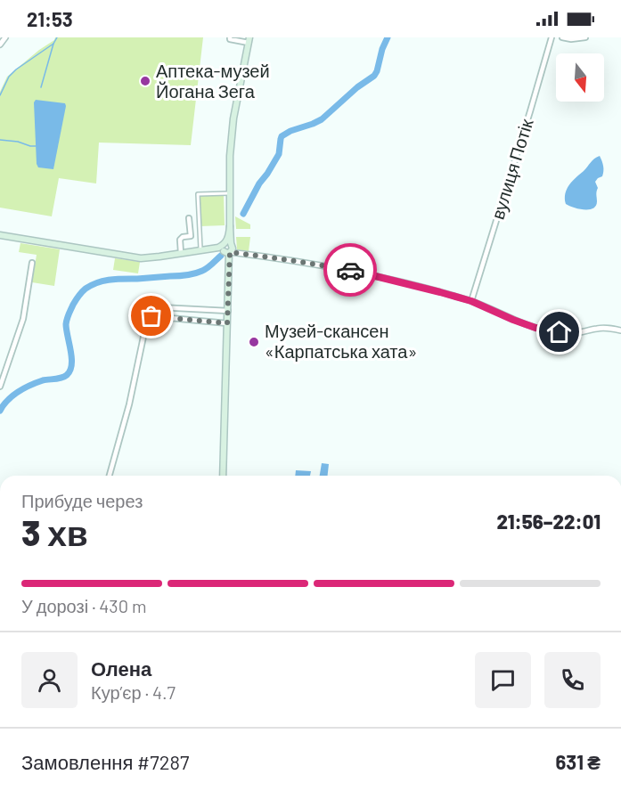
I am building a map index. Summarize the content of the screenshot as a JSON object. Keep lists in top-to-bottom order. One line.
{"streets":{"street":["вулиця Потік"]},"places":["Аптека-музей Йогана Зега","Музей-скансен «Карпатська хата»"],"north":"bottom","page":{"status":"21:53","heading":["3 хв","Прибуде через","21:56–22:01"],"panel":["Олена","Кур’єр · 4.7","Замовлення #7287","631 ₴"],"bar":"У дорозі · 430 m"}}
